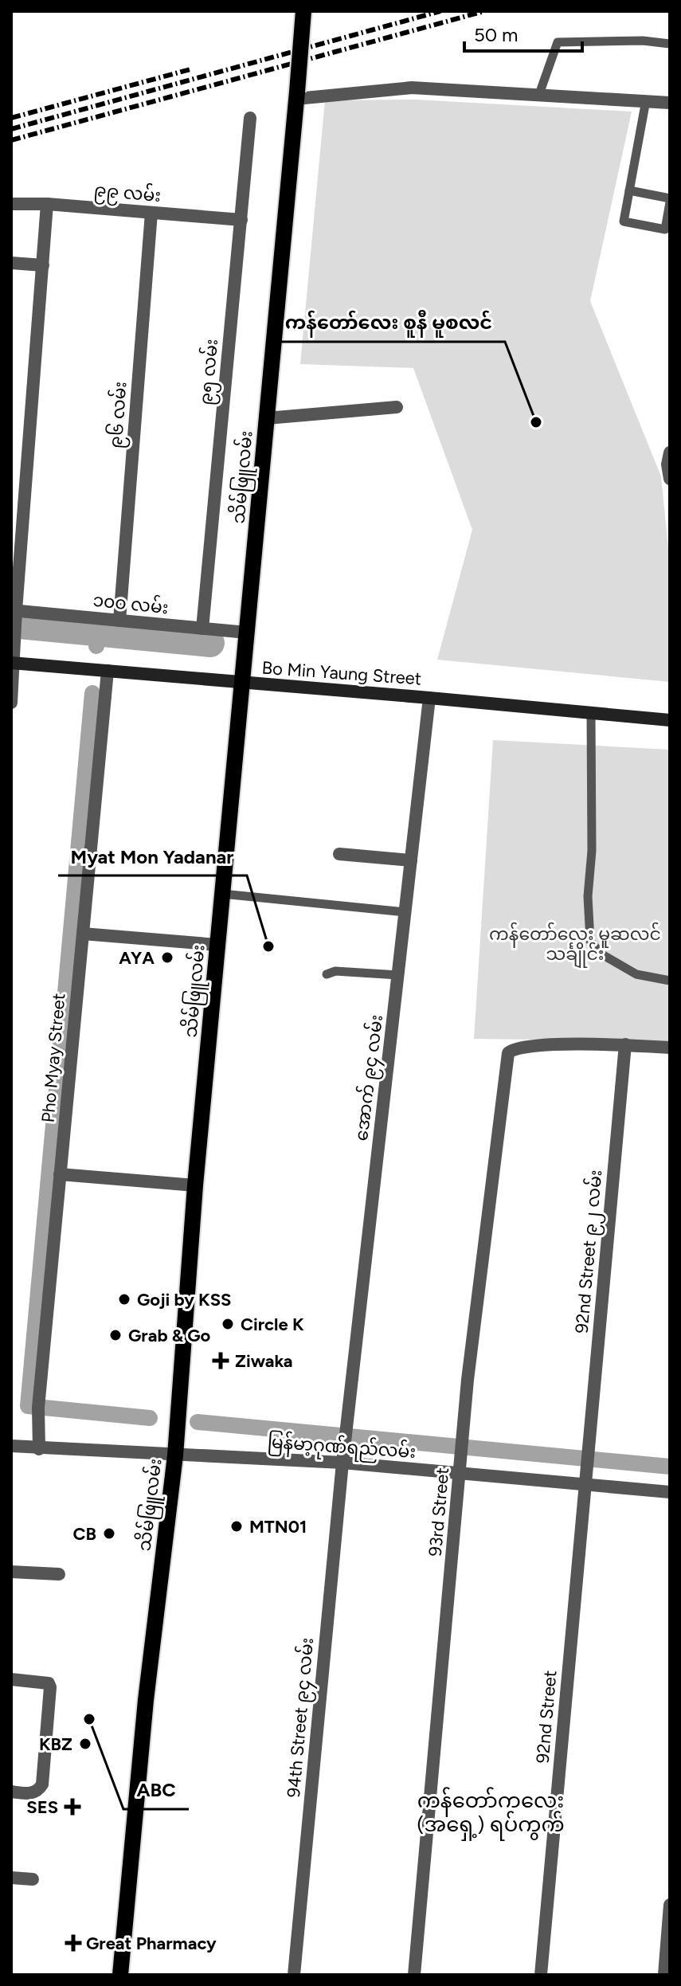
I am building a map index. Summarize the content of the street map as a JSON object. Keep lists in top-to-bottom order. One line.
{"streets":{"main road":["သိမ်ဖြူလမ်း","Bo Min Yaung Street"],"street":["၉၉ လမ်း","၉၅ လမ်း","၉၆ လမ်း","၁၀၀ လမ်း","Pho Myay Street","အောက် ၉၄ လမ်း","92nd Street ၉၂ လမ်း","မြန်မာ့ဂုဏ်ရည်လမ်း","93rd Street","92nd Street","94th Street ၉၄ လမ်း"]},"crossings":[["၉၉ လမ်း","၉၅ လမ်း"],["၉၉ လမ်း","၉၆ လမ်း"],["၉၅ လမ်း","၁၀၀ လမ်း"],["၉၆ လမ်း","၁၀၀ လမ်း"],["သိမ်ဖြူလမ်း","၁၀၀ လမ်း"],["သိမ်ဖြူလမ်း","Bo Min Yaung Street"],["သိမ်ဖြူလမ်း","မြန်မာ့ဂုဏ်ရည်လမ်း"],["Bo Min Yaung Street","Pho Myay Street"],["Bo Min Yaung Street","အောက် ၉၄ လမ်း"],["Pho Myay Street","မြန်မာ့ဂုဏ်ရည်လမ်း"],["အောက် ၉၄ လမ်း","မြန်မာ့ဂုဏ်ရည်လမ်း"],["အောက် ၉၄ လမ်း","94th Street ၉၄ လမ်း"],["92nd Street ၉၂ လမ်း","93rd Street"],["92nd Street ၉၂ လမ်း","92nd Street"],["မြန်မာ့ဂုဏ်ရည်လမ်း","93rd Street"],["မြန်မာ့ဂုဏ်ရည်လမ်း","92nd Street"],["မြန်မာ့ဂုဏ်ရည်လမ်း","94th Street ၉၄ လမ်း"]],"districts":["ကန်တော်ကလေး (အရှေ့) ရပ်ကွက်"],"parks":["ကန်တော်လေး မူဆလင် သင်္ချိုင်း"],"places":{"other":["ကန်တော်လေး စူနီ မူစလင်","Myat Mon Yadanar","AYA","Goji by KSS","Circle K","Grab & Go","MTN01","CB","ABC","KBZ"],"health":["Ziwaka","SES","Great Pharmacy"]},"scale_bar":"50 m"}
